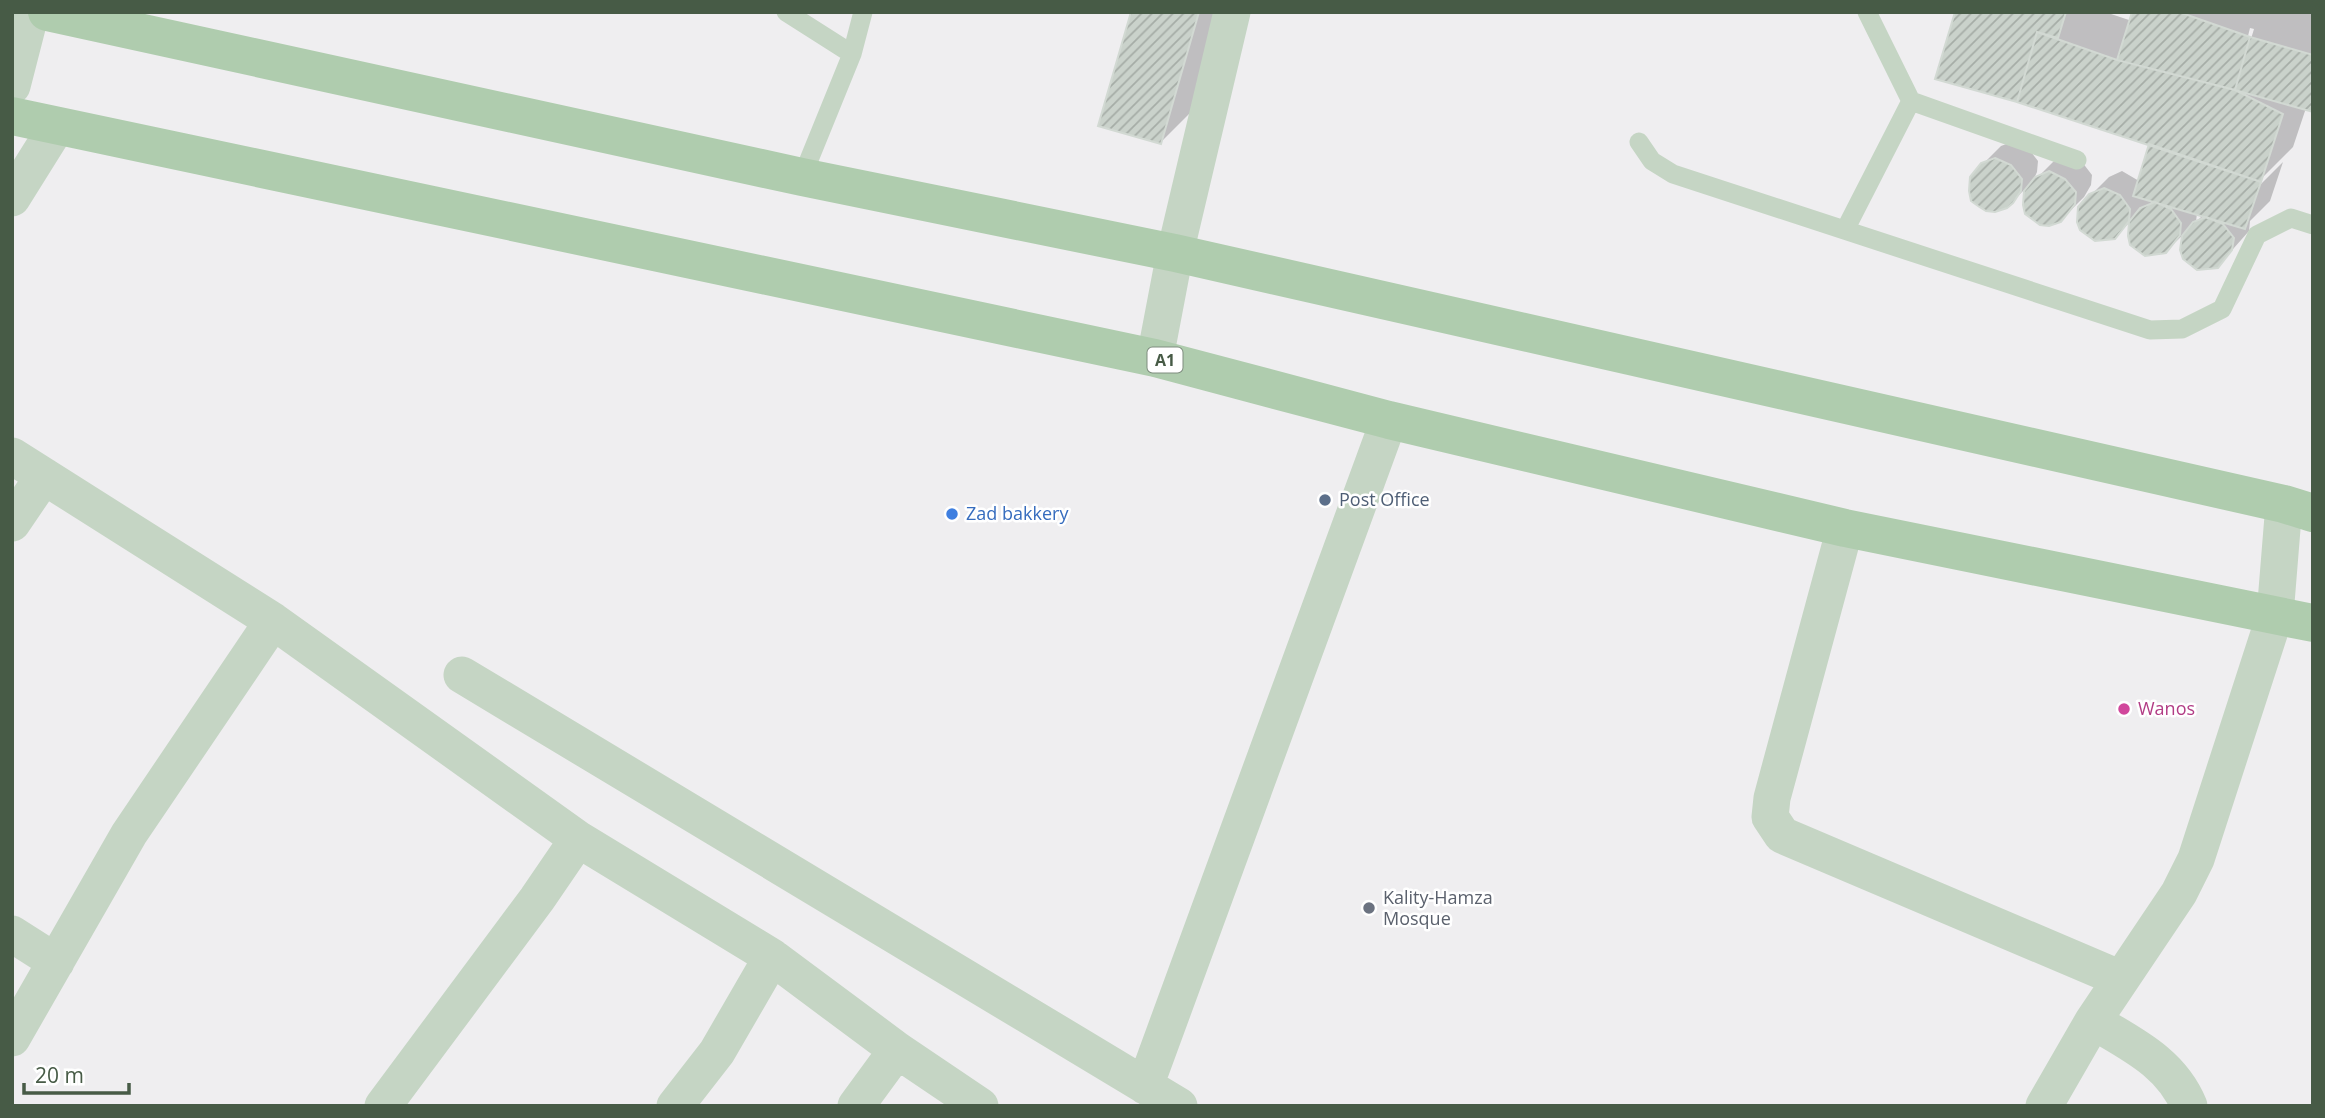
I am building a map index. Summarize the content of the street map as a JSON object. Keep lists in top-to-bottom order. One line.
{"streets":{"main road":["A1"]},"places":["Post Office","Zad bakkery","Wanos","Kality-Hamza Mosque"],"scale_bar":"20 m"}
